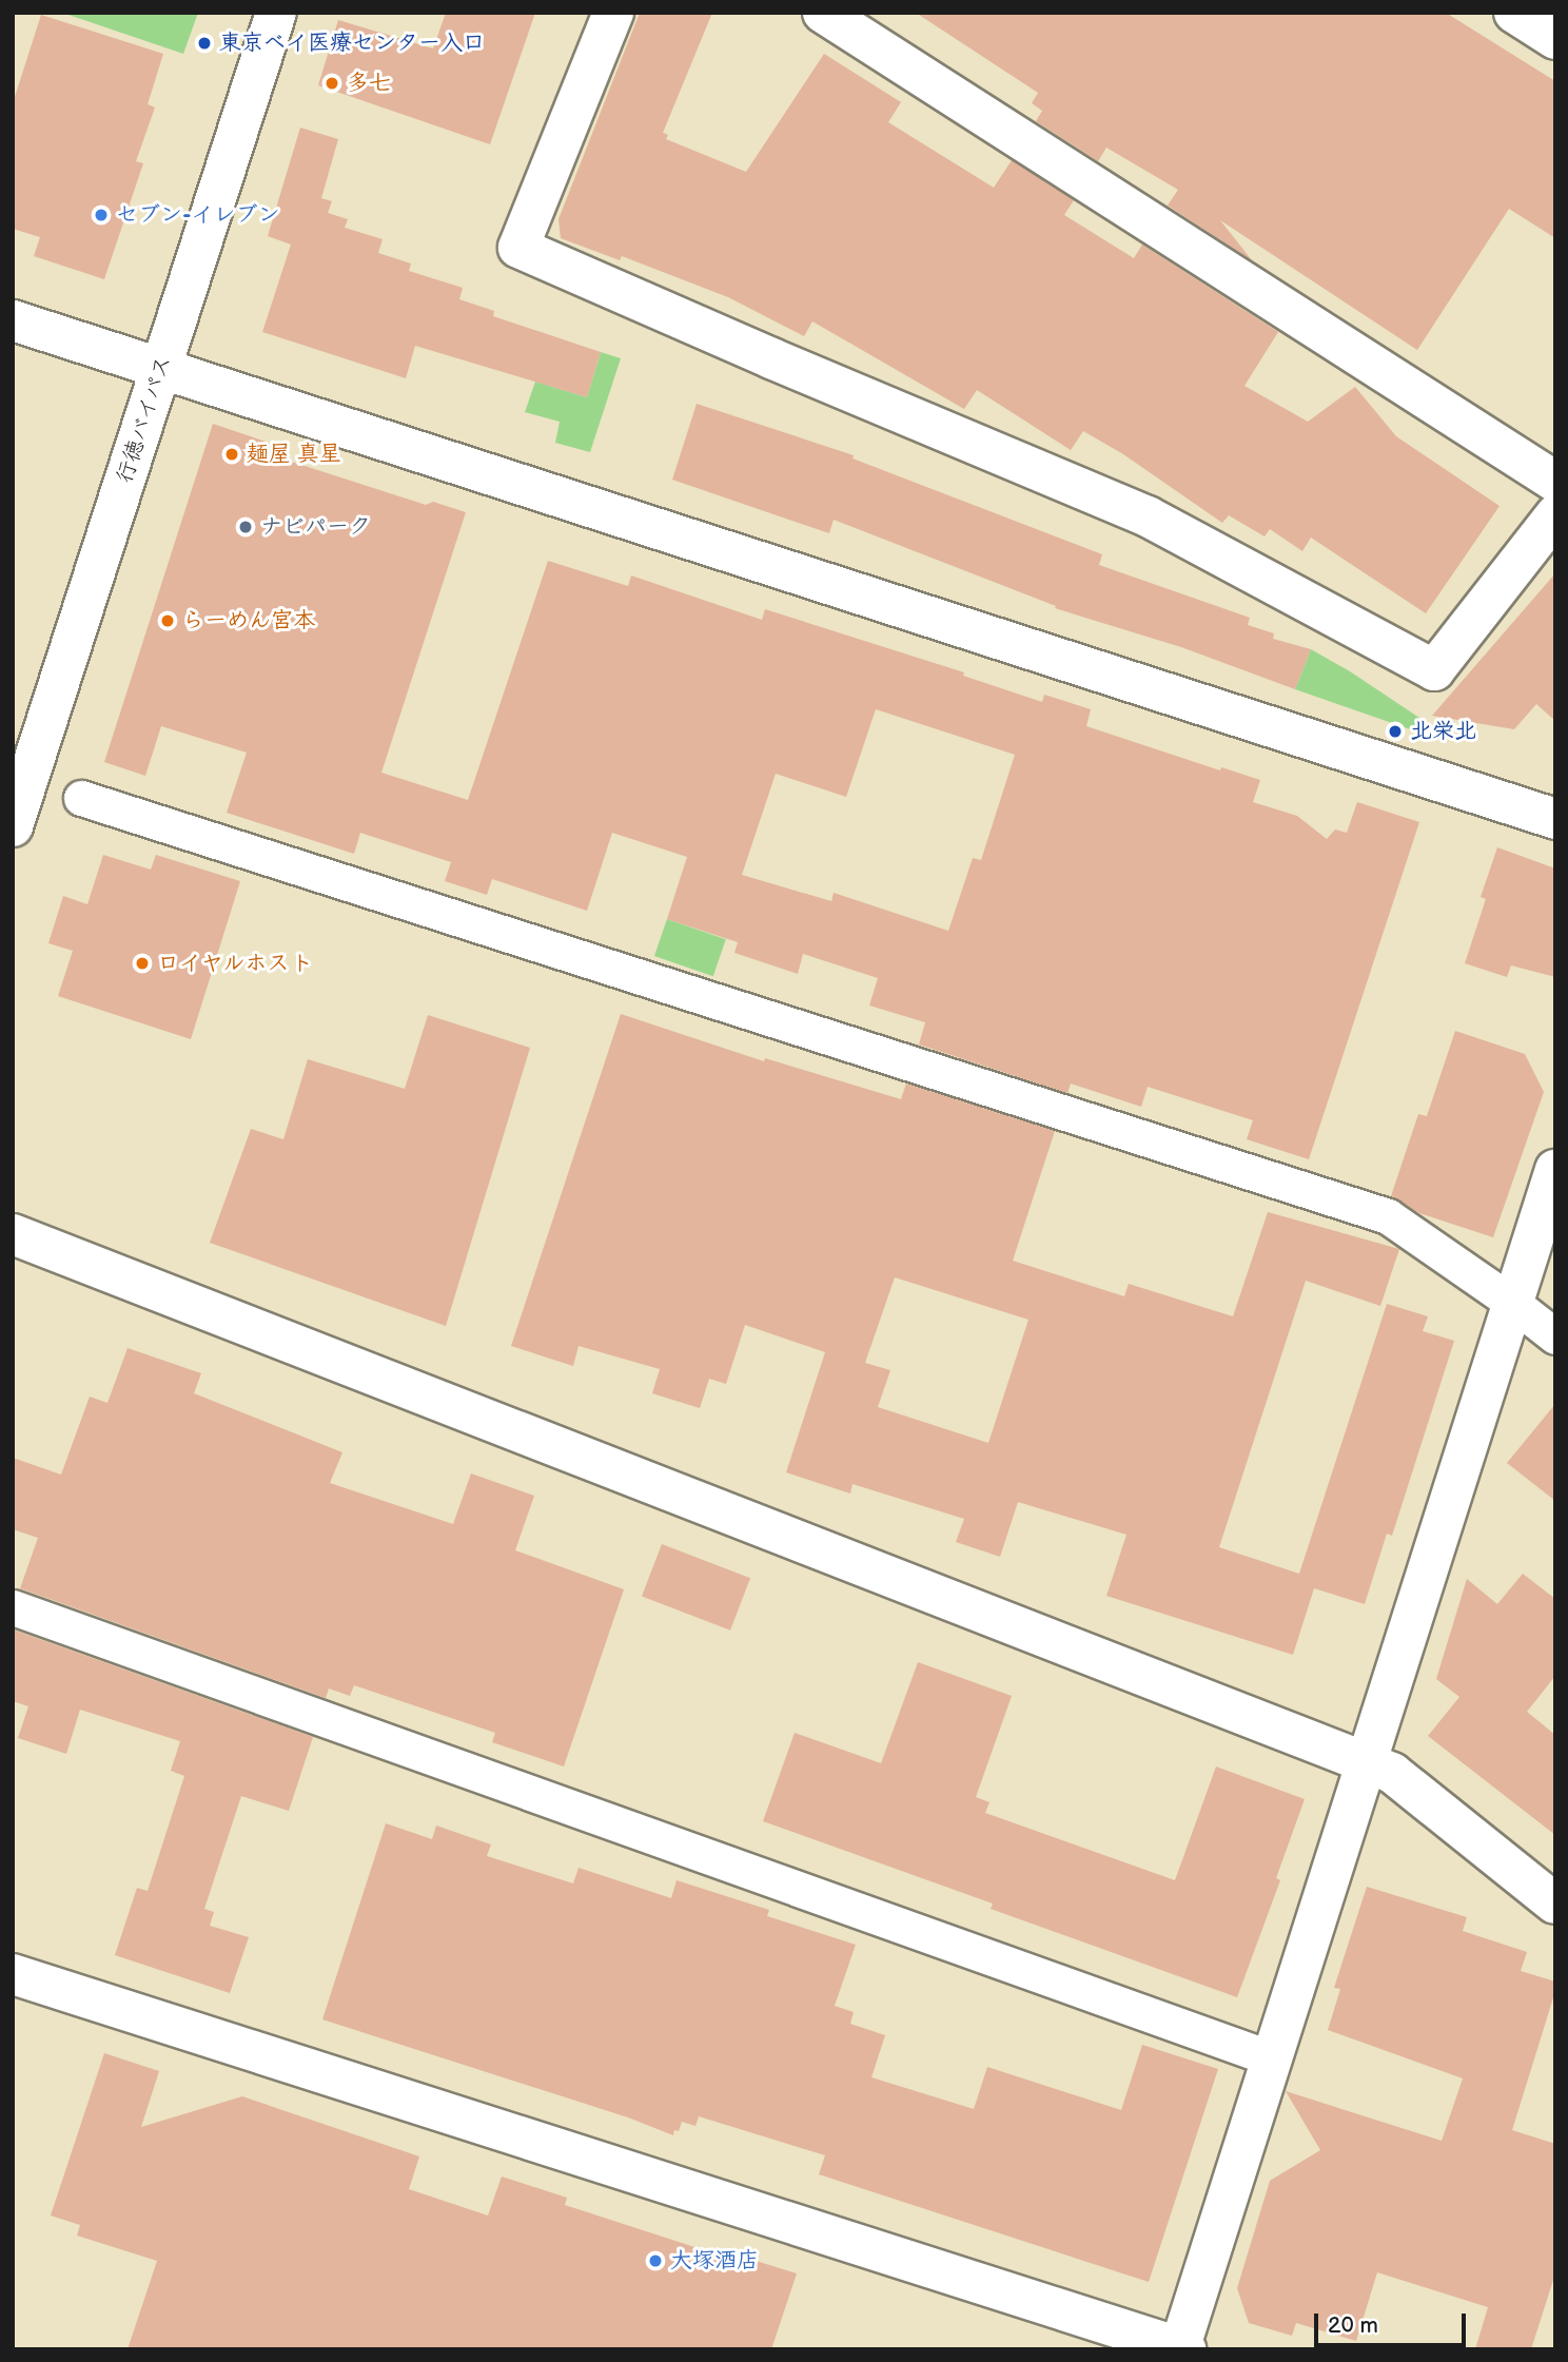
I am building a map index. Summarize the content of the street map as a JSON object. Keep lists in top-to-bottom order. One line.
{"streets":{"street":["行徳バイパス"]},"places":["東京ベイ医療センター入口","多七","セブン-イレブン","麺屋 真星","ナビパーク","らーめん宮本","北栄北","ロイヤルホスト","大塚酒店"],"scale_bar":"20 m"}
